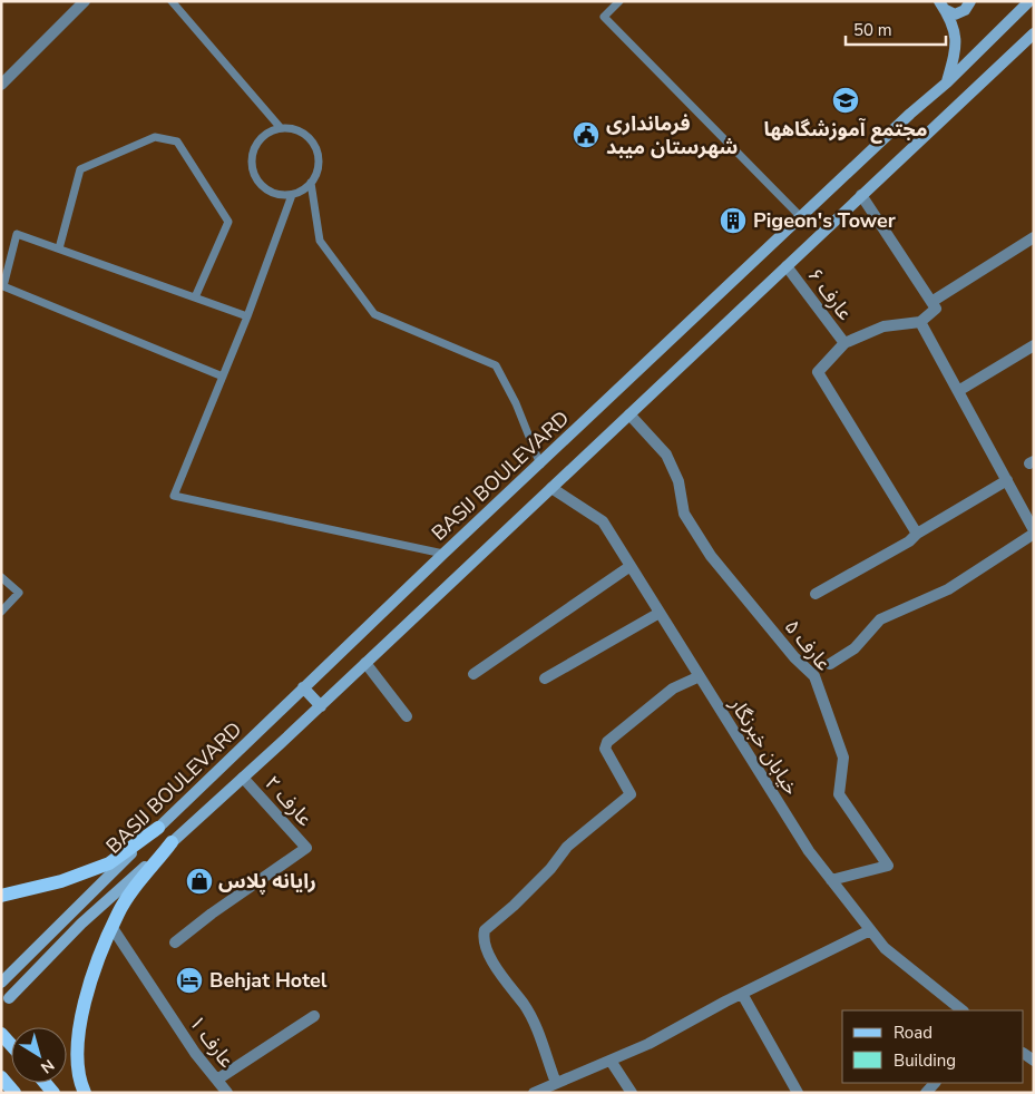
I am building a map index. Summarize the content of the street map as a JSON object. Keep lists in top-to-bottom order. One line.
{"streets":{"main road":["BASIJ BOULEVARD"],"street":["عارف ۶","عارف ۵","خیابان خبرنگار","عارف ۲","عارف ۱"]},"crossings":[["عارف ۶","BASIJ BOULEVARD"],["BASIJ BOULEVARD","عارف ۵"],["BASIJ BOULEVARD","خیابان خبرنگار"],["BASIJ BOULEVARD","عارف ۲"],["عارف ۵","خیابان خبرنگار"]],"places":{"school or university":["مجتمع آموزشگاهها"],"public building":["فرمانداری شهرستان میبد"],"building":["Pigeon's Tower"],"shop":["رایانه پلاس"],"hotel":["Behjat Hotel"]},"legend":["Road","Building"],"scale_bar":"50 m","north":"bottom right"}
